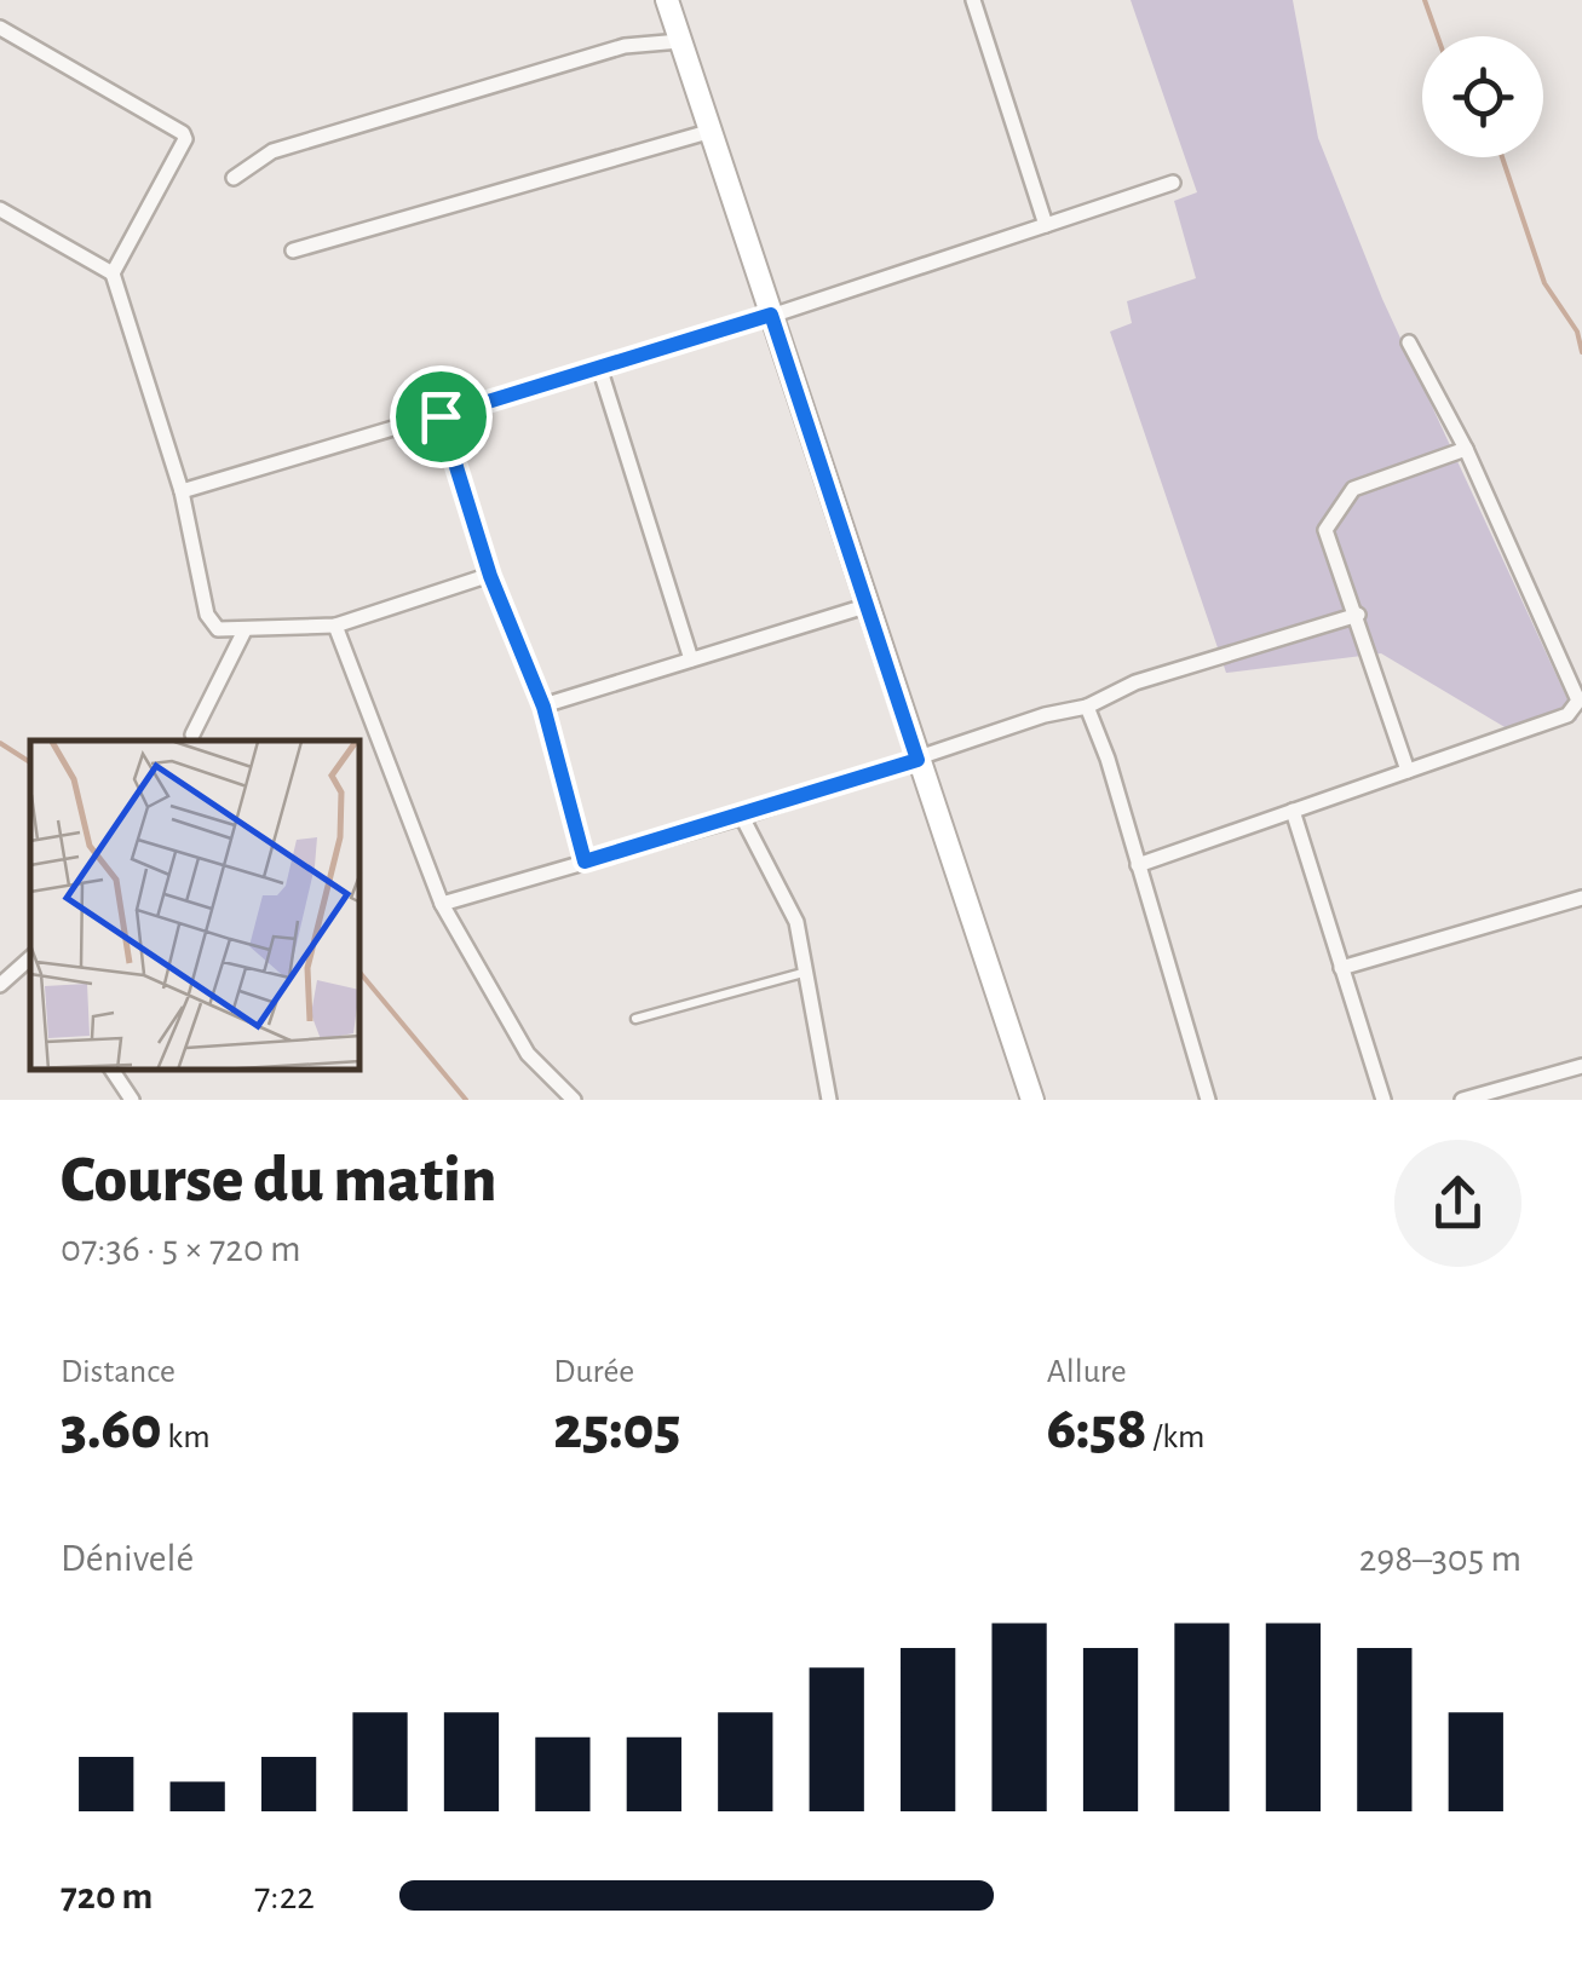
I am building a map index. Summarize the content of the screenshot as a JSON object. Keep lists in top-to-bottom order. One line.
{"page":{"heading":["Course du matin","07:36 · 5 × 720 m"],"stats":[["Distance","3.60 km"],["Durée","25:05"],["Allure","6:58 /km"]],"chart":["Dénivelé","298–305 m"],"list":[{"name":"720 m","note":"7:22"}]}}
